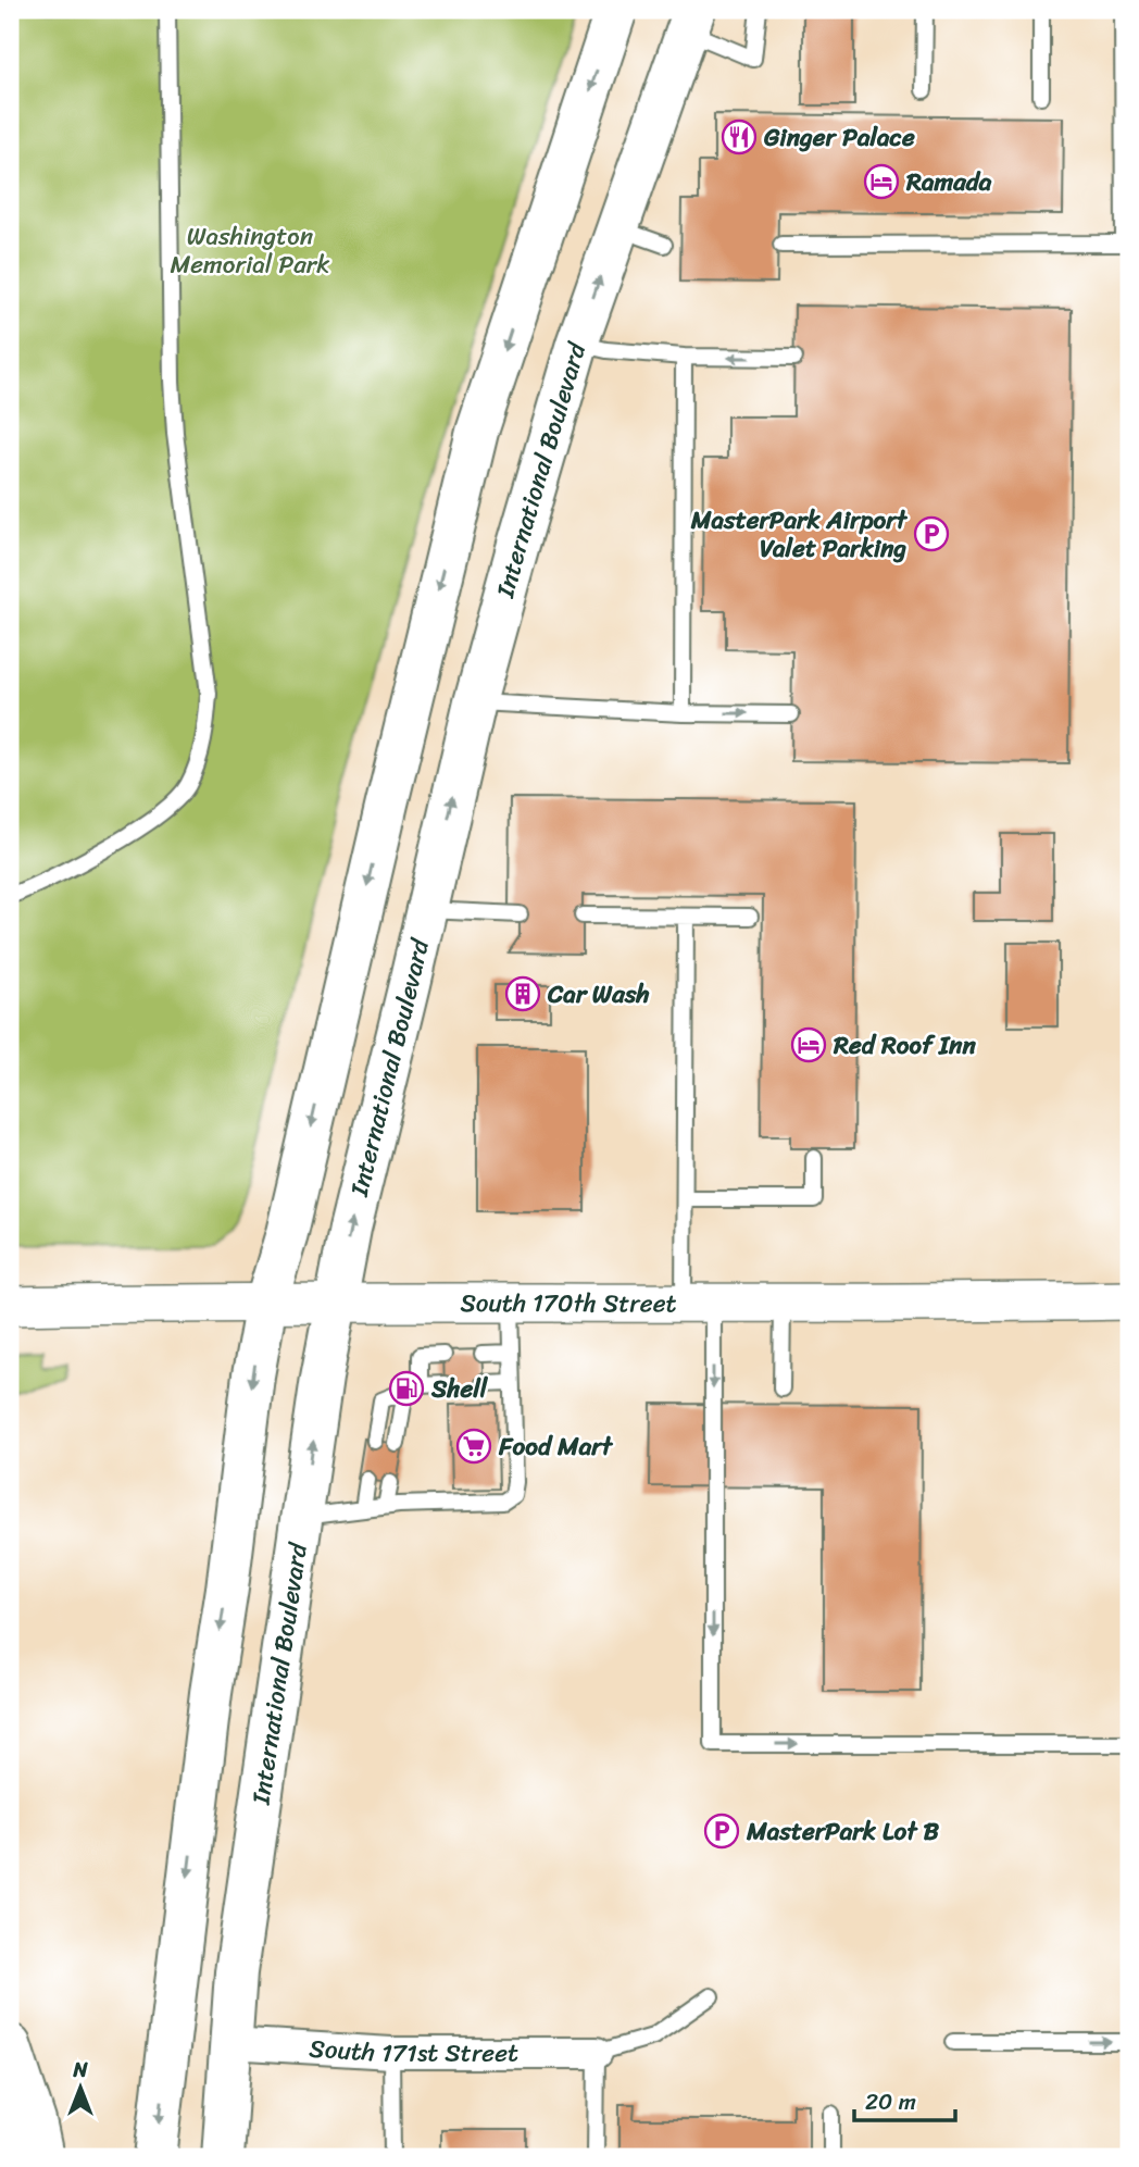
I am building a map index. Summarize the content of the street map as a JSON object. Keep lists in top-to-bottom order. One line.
{"streets":{"main road":["International Boulevard"],"street":["South 170th Street","South 171st Street"]},"crossings":[["International Boulevard","South 170th Street"],["International Boulevard","South 171st Street"]],"parks":["Washington Memorial Park"],"places":{"restaurant":["Ginger Palace"],"hotel":["Ramada","Red Roof Inn"],"parking":["MasterPark Airport Valet Parking","MasterPark Lot B"],"building":["Car Wash"],"fuel station":["Shell"],"supermarket":["Food Mart"]},"scale_bar":"20 m","north":"top"}
